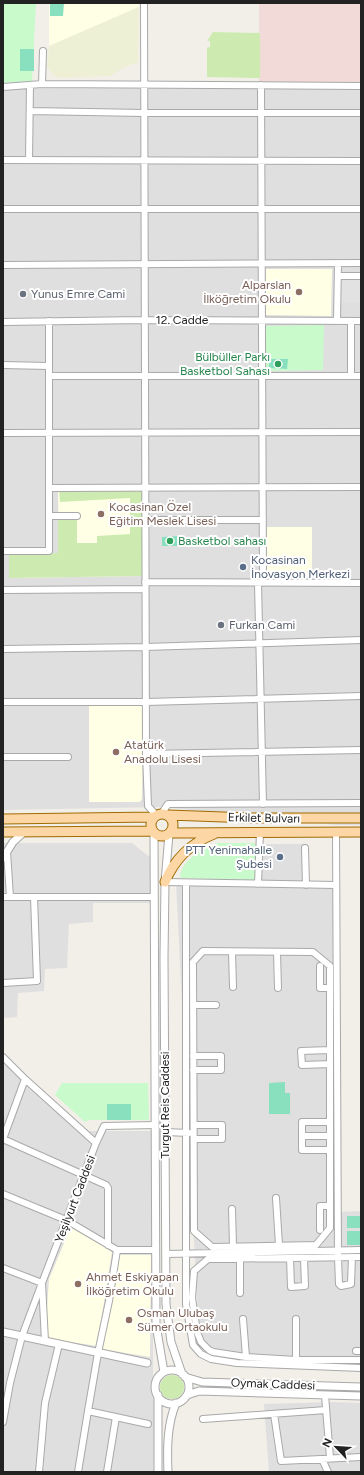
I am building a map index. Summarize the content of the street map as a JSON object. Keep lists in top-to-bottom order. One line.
{"streets":{"main road":["Erkilet Bulvarı"],"street":["12. Cadde","Turgut Reis Caddesi","Yeşilyurt Caddesi","Oymak Caddesi"]},"crossings":[["Erkilet Bulvarı","Turgut Reis Caddesi"],["Turgut Reis Caddesi","Oymak Caddesi"]],"places":["Alparslan İlköğretim Okulu","Yunus Emre Cami","Bülbüller Parkı Basketbol Sahası","Kocasinan Özel Eğitim Meslek Lisesi","Basketbol sahası","Kocasinan İnovasyon Merkezi","Furkan Cami","Atatürk Anadolu Lisesi","PTT Yenimahalle Şubesi","Ahmet Eskiyapan İlköğretim Okulu","Osman Ulubaş Sümer Ortaokulu"],"north":"top left"}
